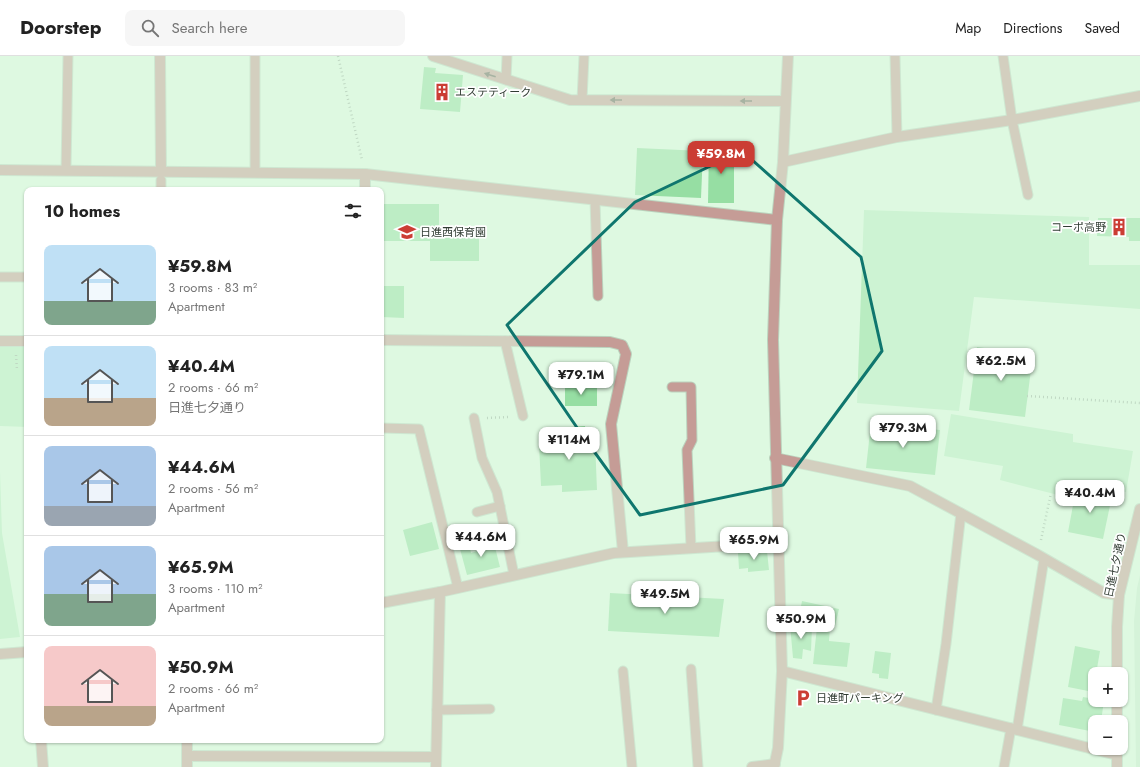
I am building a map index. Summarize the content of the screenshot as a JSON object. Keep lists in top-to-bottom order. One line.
{"streets":{"street":["日進七夕通り"]},"places":{"building":["エステティーク","コーポ高野"],"school or university":["日進西保育園"],"parking":["日進町パーキング"]},"page":{"header":"Doorstep","search":"Search here","nav":["Map","Directions","Saved"],"price":["¥59.8M","¥62.5M","¥79.1M","¥79.3M","¥114M","¥40.4M","¥44.6M","¥65.9M","¥49.5M","¥50.9M"],"heading":"10 homes","list":[{"name":"¥59.8M","note":"3 rooms · 83 m² · Apartment"},{"name":"¥40.4M","note":"2 rooms · 66 m² · 日進七夕通り"},{"name":"¥44.6M","note":"2 rooms · 56 m² · Apartment"},{"name":"¥65.9M","note":"3 rooms · 110 m² · Apartment"},{"name":"¥50.9M","note":"2 rooms · 66 m² · Apartment"}],"map_buttons":["+","−"]}}
